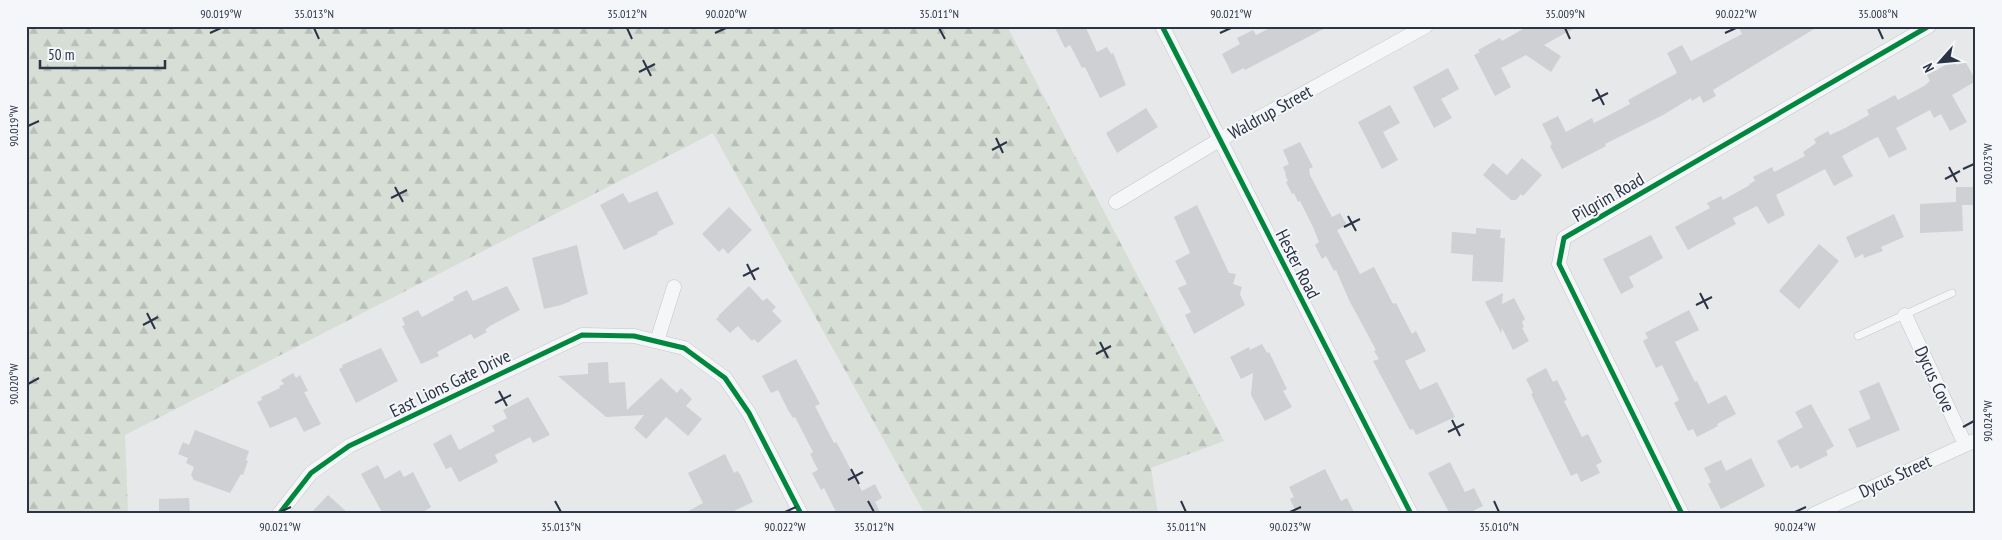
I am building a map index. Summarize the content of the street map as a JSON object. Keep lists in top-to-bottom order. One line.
{"streets":{"street":["Waldrup Street","Pilgrim Road","Hester Road","Dycus Cove","East Lions Gate Drive","Dycus Street"]},"crossings":[["Waldrup Street","Hester Road"],["Dycus Cove","Dycus Street"]],"scale_bar":"50 m","north":"bottom left","coordinates":["90.019°W","35.013°N","35.012°N","90.020°W","35.011°N","90.021°W","35.009°N","90.022°W","35.008°N","90.023°W","90.024°W","35.010°N"]}
